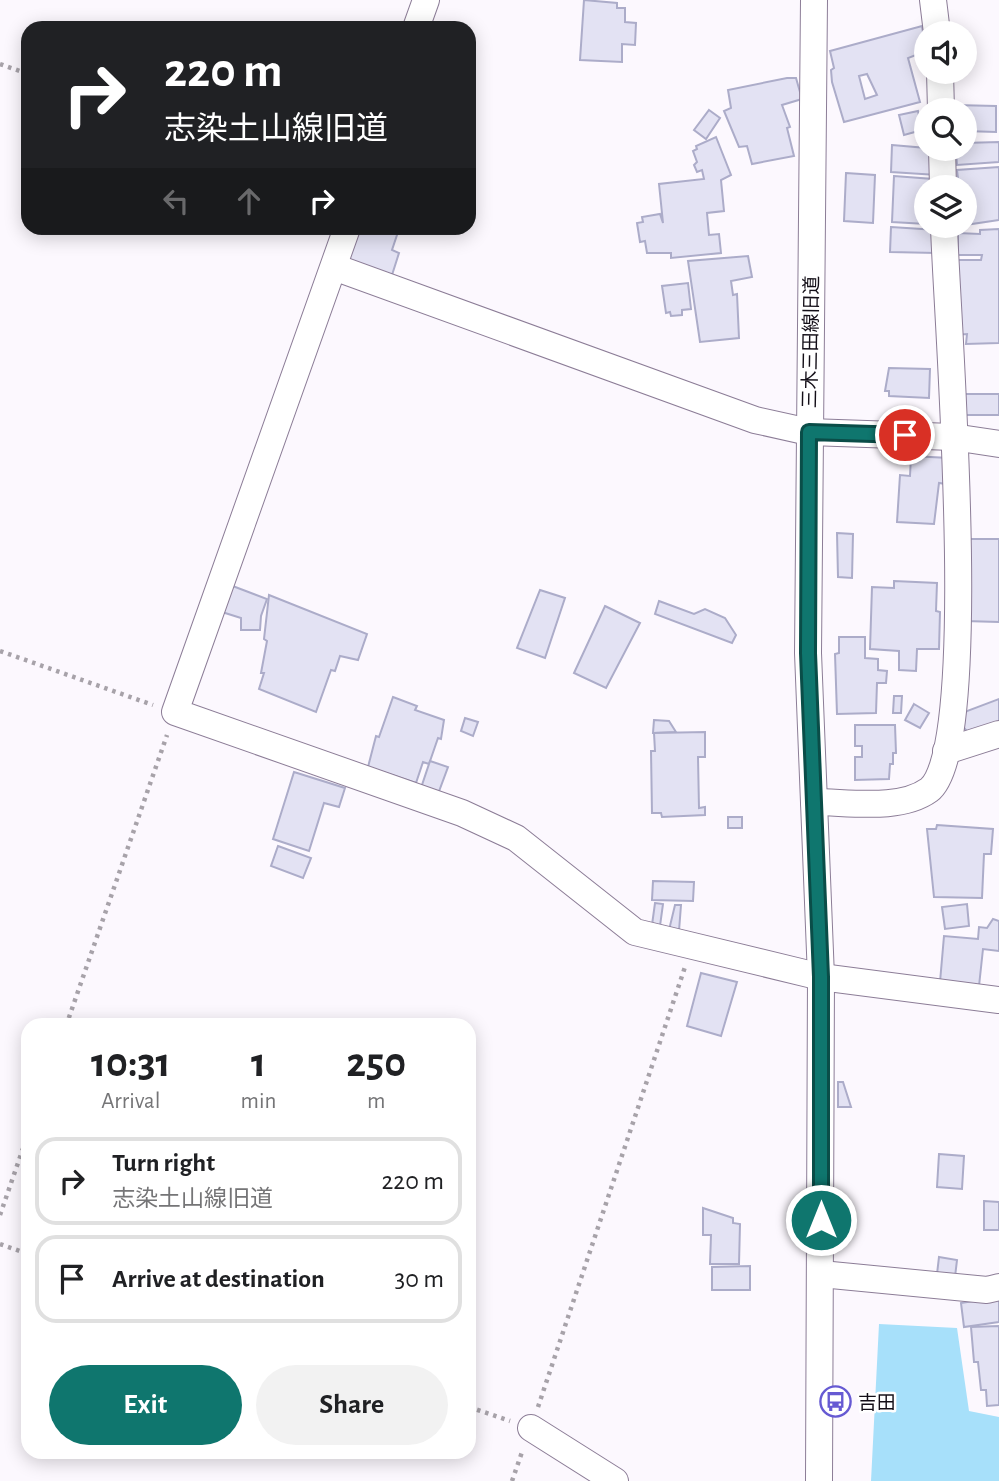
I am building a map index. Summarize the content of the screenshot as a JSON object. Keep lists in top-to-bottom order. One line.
{"streets":{"street":["三木三田線旧道"]},"places":{"bus stop":["吉田"]},"page":{"turn":["220 m","志染土山線旧道"],"eta":["10:31","Arrival","1","min","250","m"],"list":[{"name":"Turn right","note":"志染土山線旧道","value":"220 m"},{"name":"Arrive at destination","value":"30 m"}],"buttons":["Exit","Share"]}}
